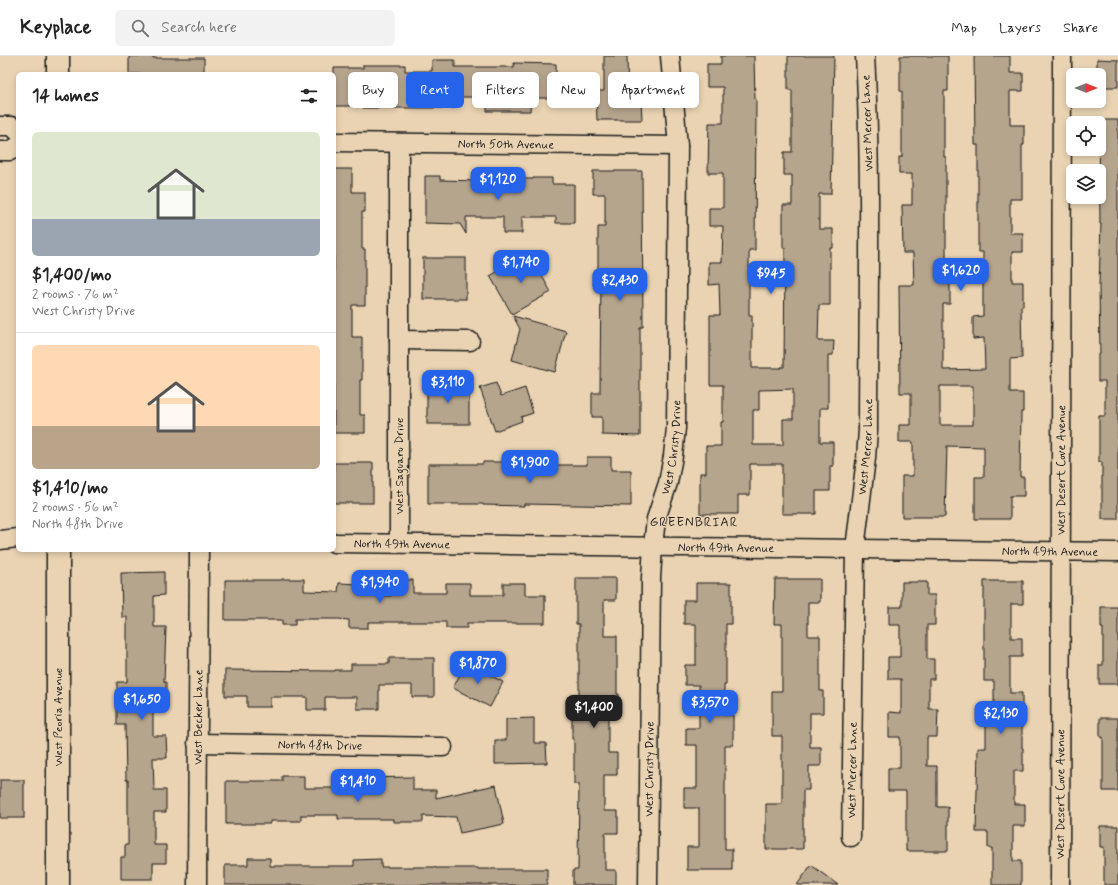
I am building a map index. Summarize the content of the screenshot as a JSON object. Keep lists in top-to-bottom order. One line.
{"streets":{"main road":["West Peoria Avenue"],"street":["West Mercer Lane","North 50th Avenue","West Christy Drive","West Saguaro Drive","West Desert Cove Avenue","North 49th Avenue","West Becker Lane","North 48th Drive"]},"crossings":[["West Mercer Lane","North 49th Avenue"],["North 50th Avenue","West Christy Drive"],["North 50th Avenue","West Saguaro Drive"],["West Christy Drive","North 49th Avenue"],["West Saguaro Drive","North 49th Avenue"],["West Desert Cove Avenue","North 49th Avenue"],["West Becker Lane","North 48th Drive"]],"districts":["GREENBRIAR"],"north":"right","page":{"header":"Keyplace","search":"Search here","nav":["Map","Layers","Share"],"chip":["Buy","Rent","Filters","New","Apartment"],"heading":"14 homes","list":[{"name":"$1,400/mo","note":"2 rooms · 76 m² · West Christy Drive"},{"name":"$1,410/mo","note":"2 rooms · 56 m² · North 48th Drive"}],"price":["$1,120","$1,740","$1,620","$945","$2,430","$3,110","$1,900","$1,940","$1,870","$1,650","$3,570","$1,400","$2,130","$1,410"]}}
